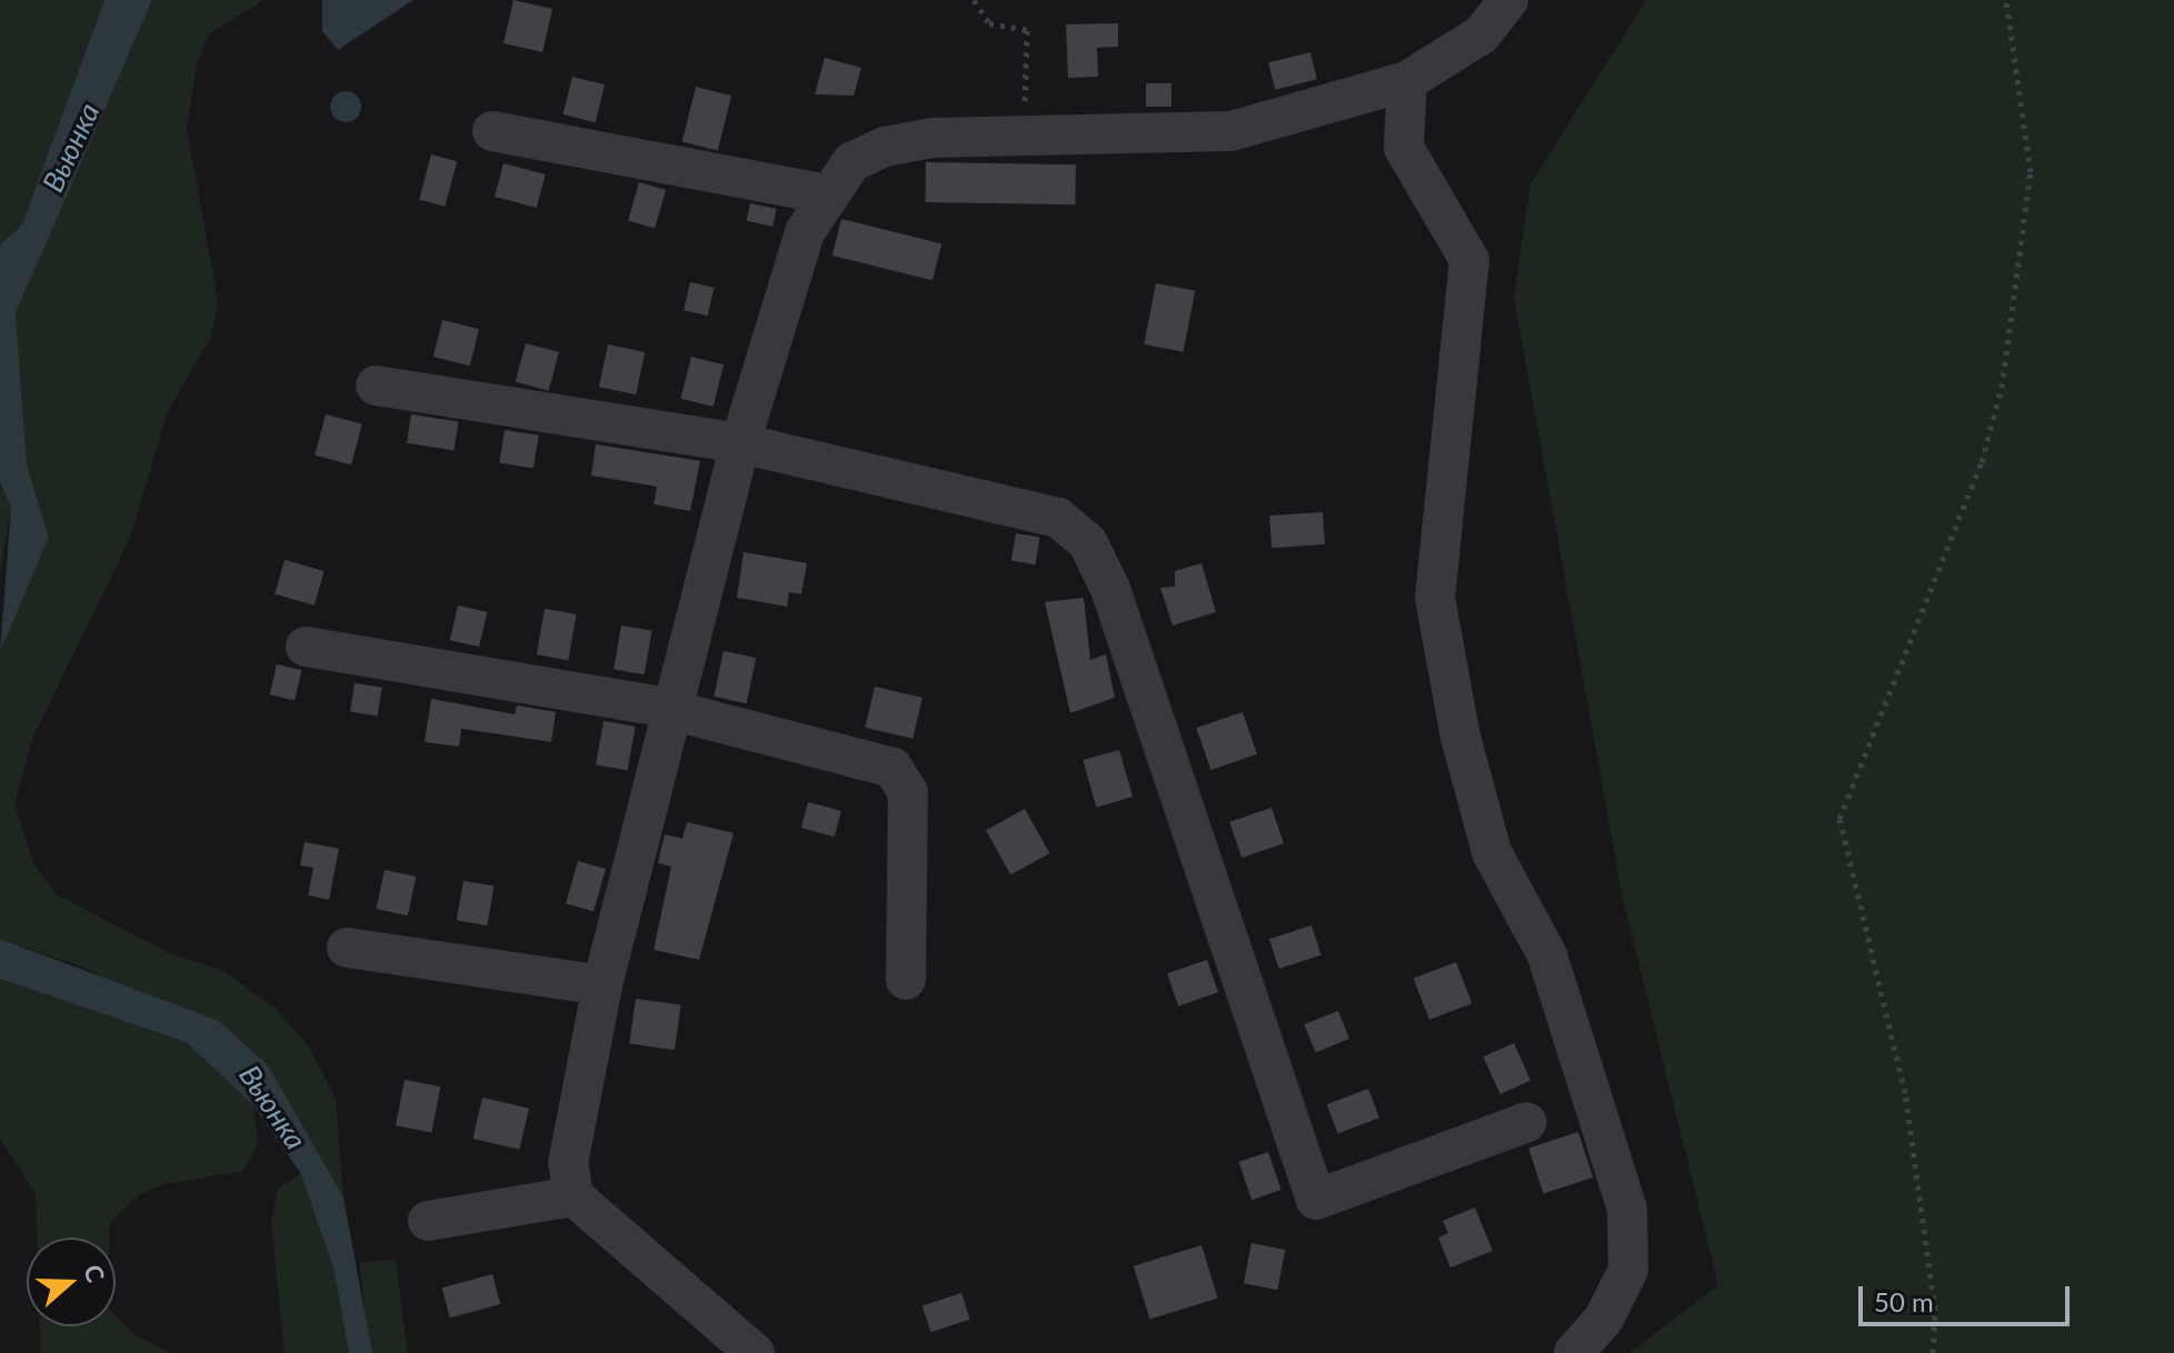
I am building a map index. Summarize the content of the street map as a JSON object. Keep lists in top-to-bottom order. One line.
{"water":["Вьюнка"],"scale_bar":"50 m","north":"right"}
